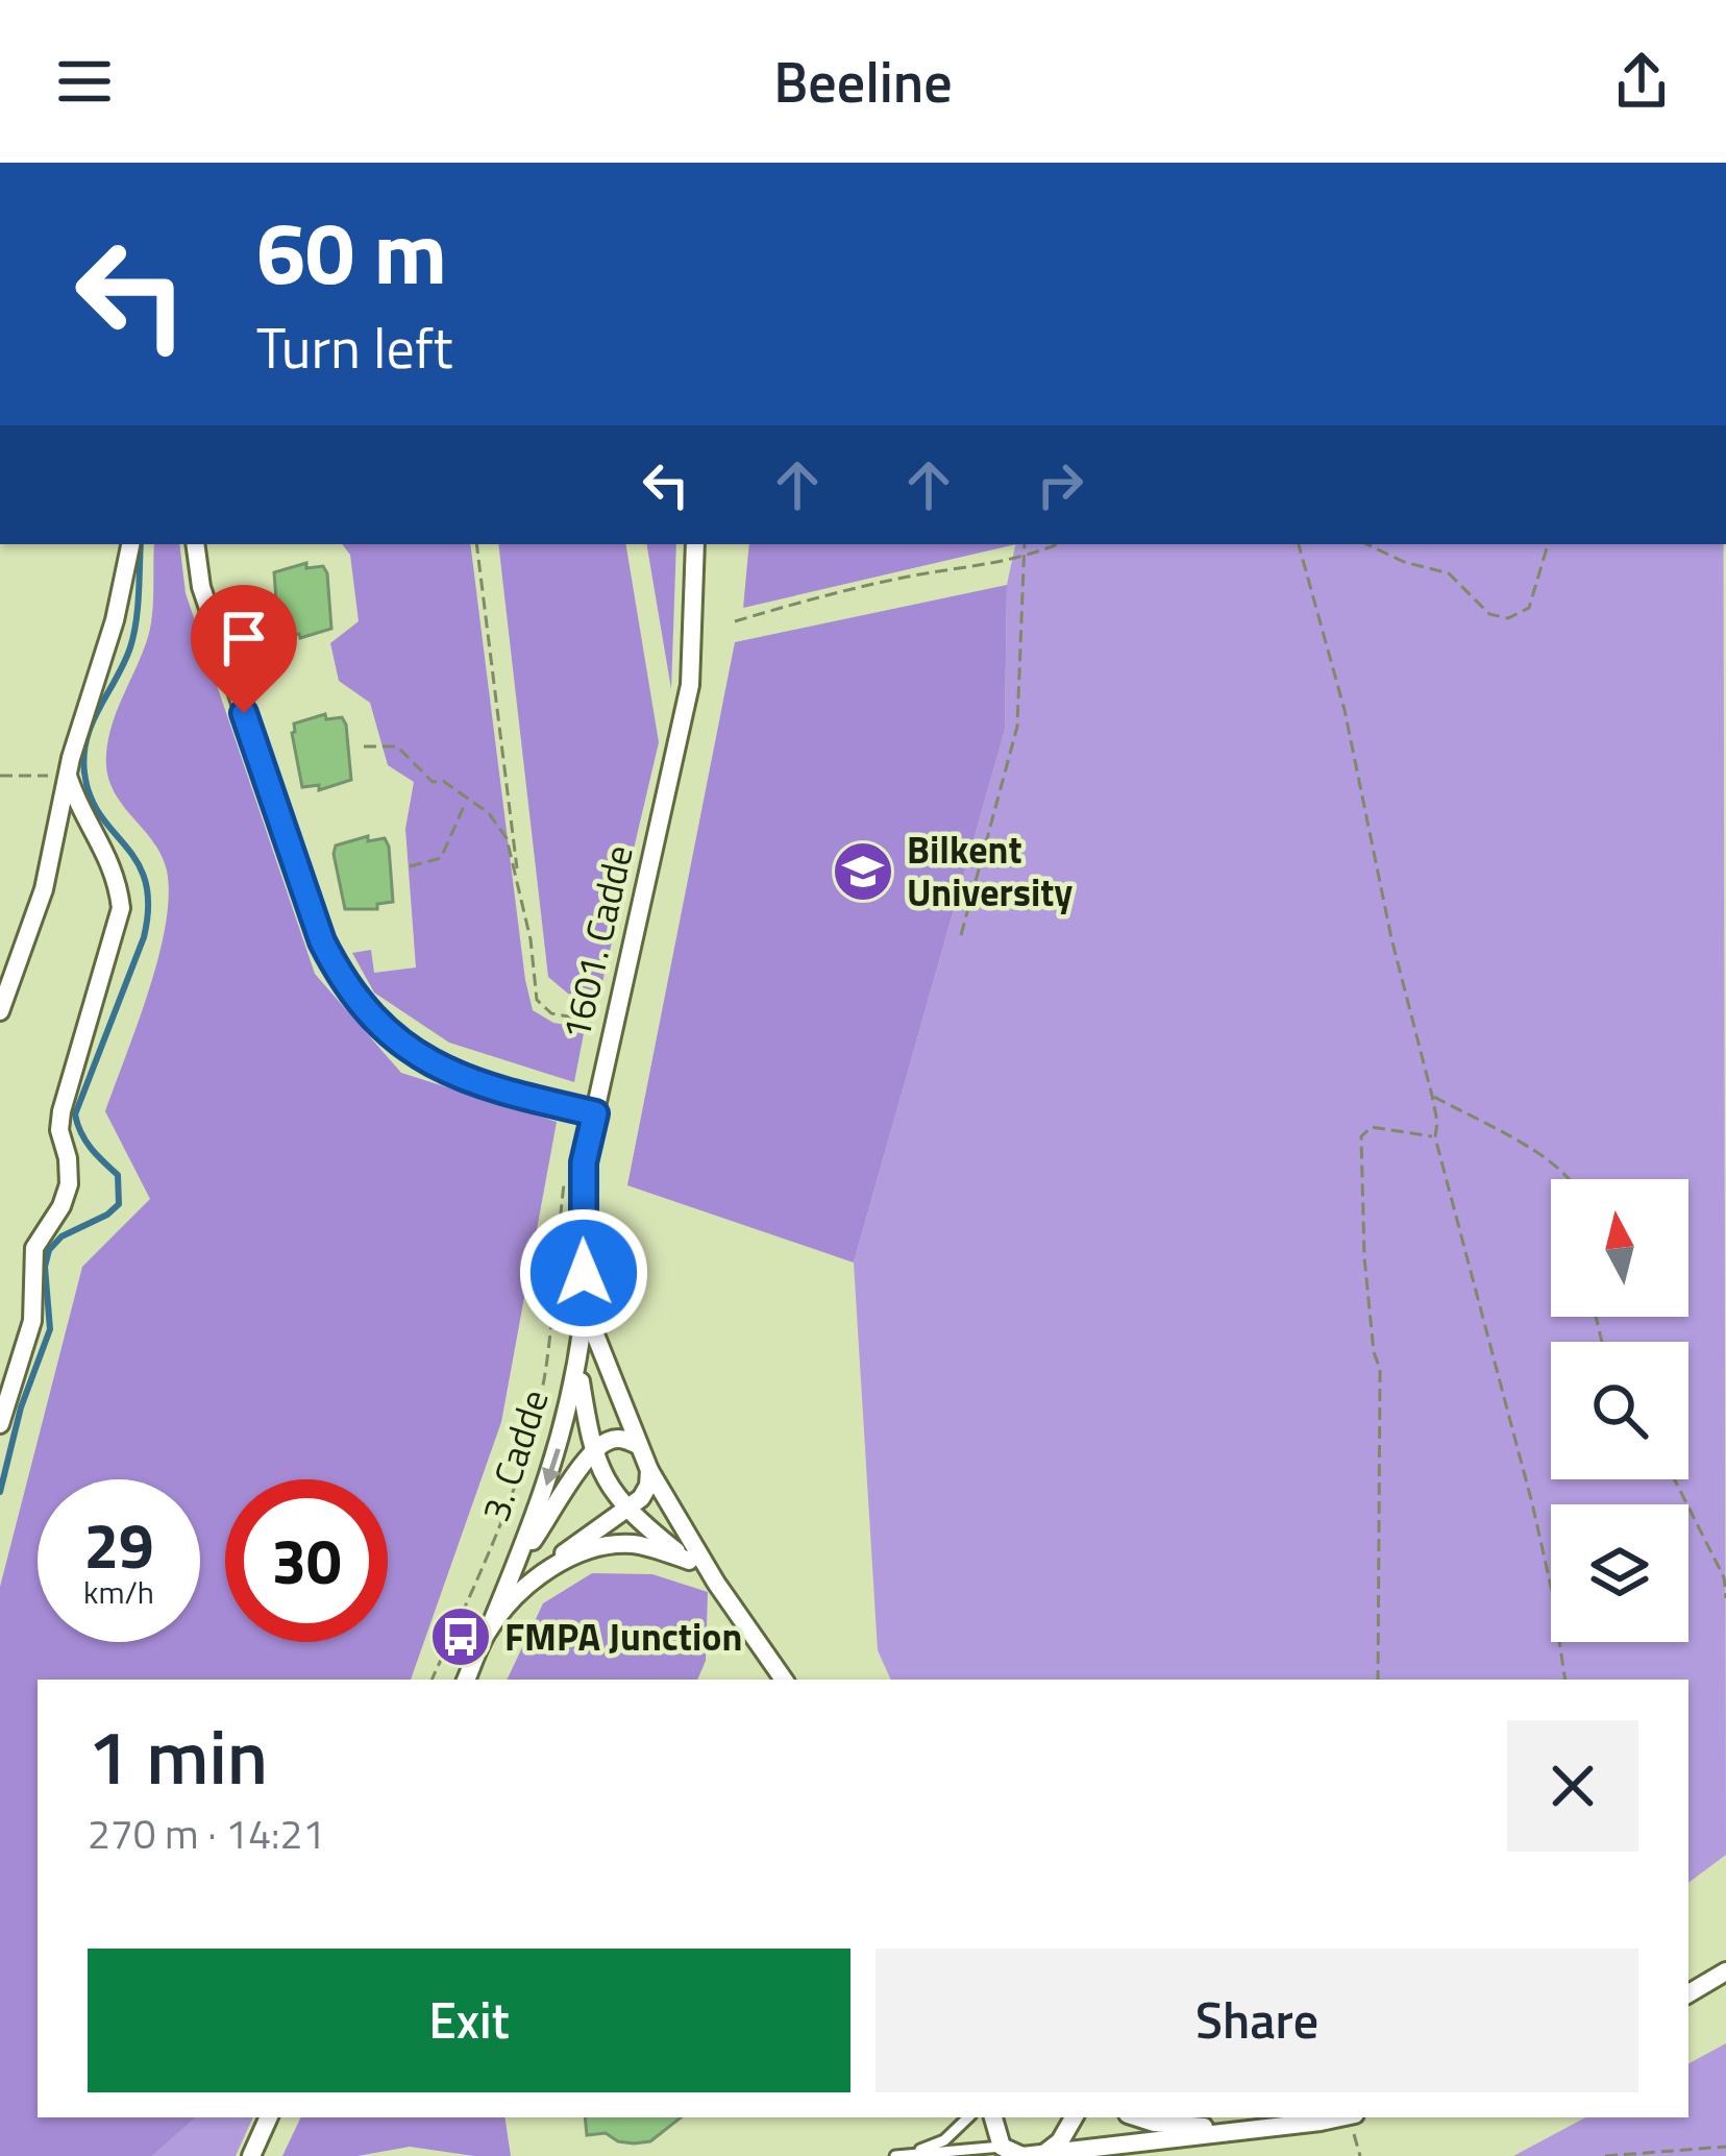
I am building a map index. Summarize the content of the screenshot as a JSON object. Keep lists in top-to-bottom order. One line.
{"streets":{"street":["1601. Cadde","3. Cadde"]},"crossings":[["1601. Cadde","3. Cadde"]],"places":{"school or university":["Bilkent University"],"bus stop":["FMPA Junction"]},"north":"top","page":{"header":"Beeline","turn":["60 m","Turn left"],"speed":"29 km/h","limit":"30","heading":["1 min","270 m · 14:21"],"buttons":["Exit","Share"]}}
